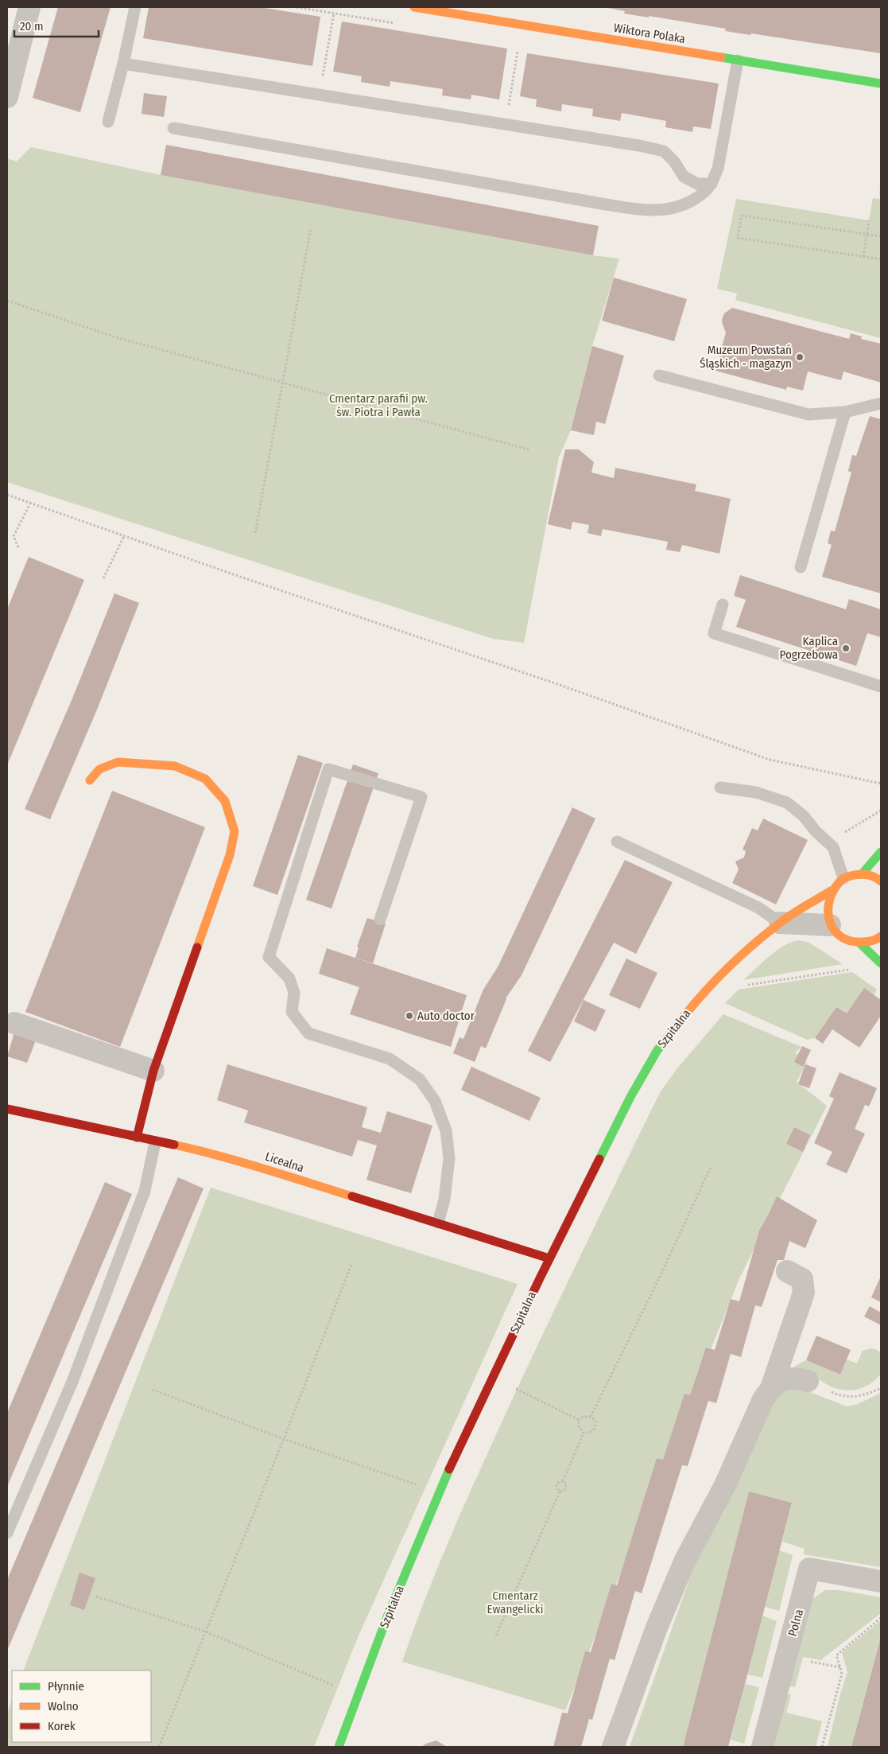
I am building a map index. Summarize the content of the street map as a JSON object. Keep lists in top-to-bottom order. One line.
{"streets":{"street":["Wiktora Polaka","Szpitalna","Licealna","Polna"]},"crossings":[["Szpitalna","Licealna"]],"parks":["Cmentarz parafii pw. św. Piotra i Pawła","Cmentarz Ewangelicki"],"places":["Muzeum Powstań Śląskich - magazyn","Kaplica Pogrzebowa","Auto doctor"],"legend":["Płynnie","Wolno","Korek"],"scale_bar":"20 m"}
